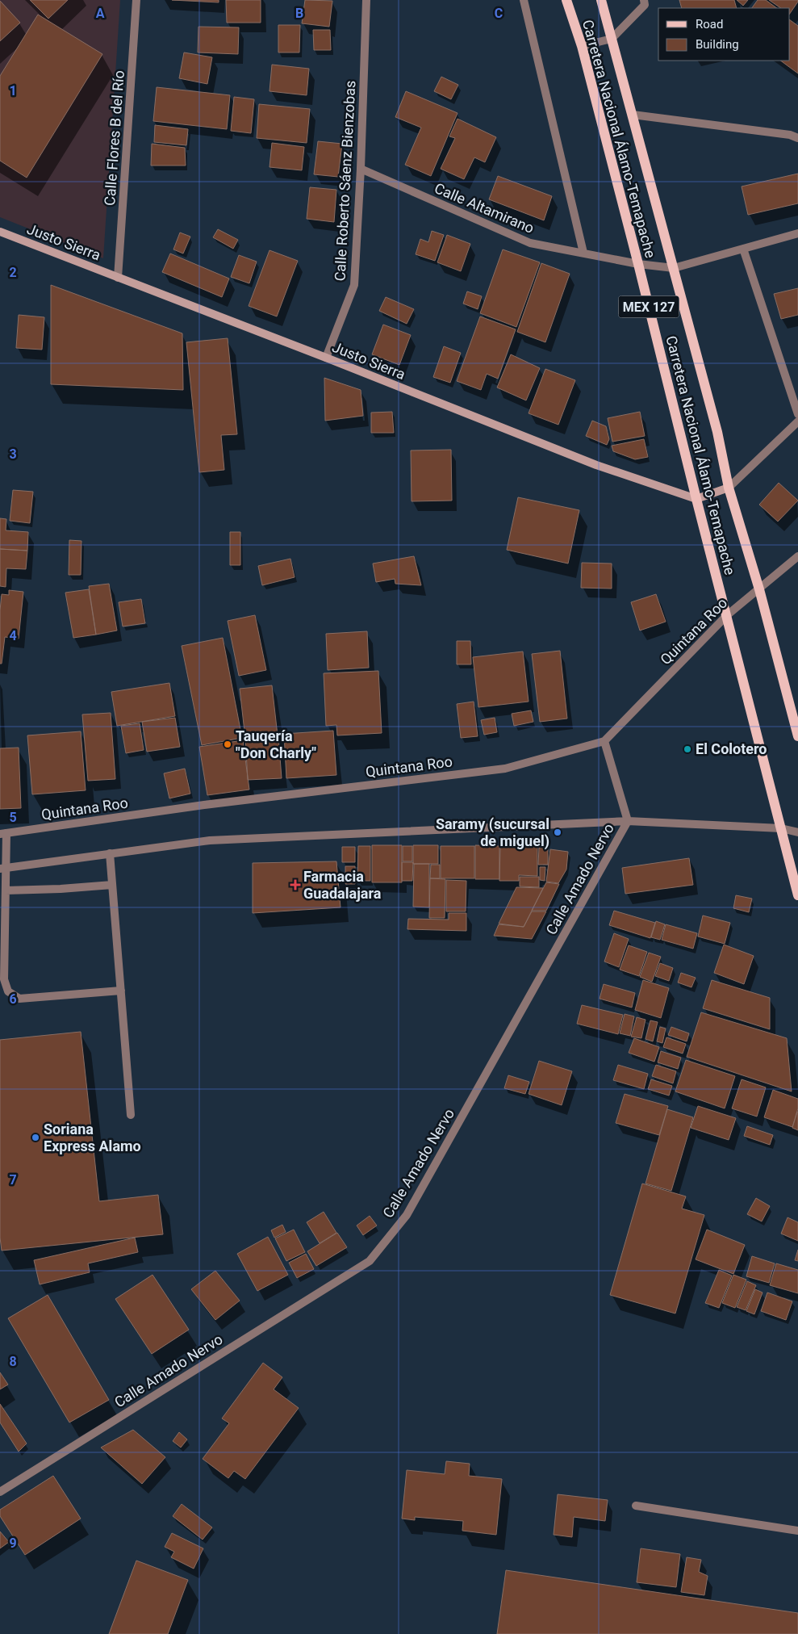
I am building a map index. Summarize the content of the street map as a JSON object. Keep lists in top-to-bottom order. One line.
{"streets":{"main road":["Carretera Nacional Álamo-Temapache","Justo Sierra","MEX 127"],"street":["Calle Flores B del Río","Calle Roberto Sáenz Bienzobas","Calle Altamirano","Quintana Roo","Calle Amado Nervo"]},"crossings":[["Calle Flores B del Río","Justo Sierra"],["Carretera Nacional Álamo-Temapache","Calle Altamirano"],["Carretera Nacional Álamo-Temapache","Justo Sierra"],["Carretera Nacional Álamo-Temapache","Quintana Roo"],["Calle Roberto Sáenz Bienzobas","Calle Altamirano"],["Calle Roberto Sáenz Bienzobas","Justo Sierra"]],"places":{"other":["Tauqería \"Don Charly\"","El Colotero","Saramy (sucursal de miguel)","Soriana Express Alamo"],"health":["Farmacia Guadalajara"]},"legend":["Road","Building"],"grid":{"columns":["A","B","C"],"rows":["1","2","3","4","5","6","7","8","9"]}}
